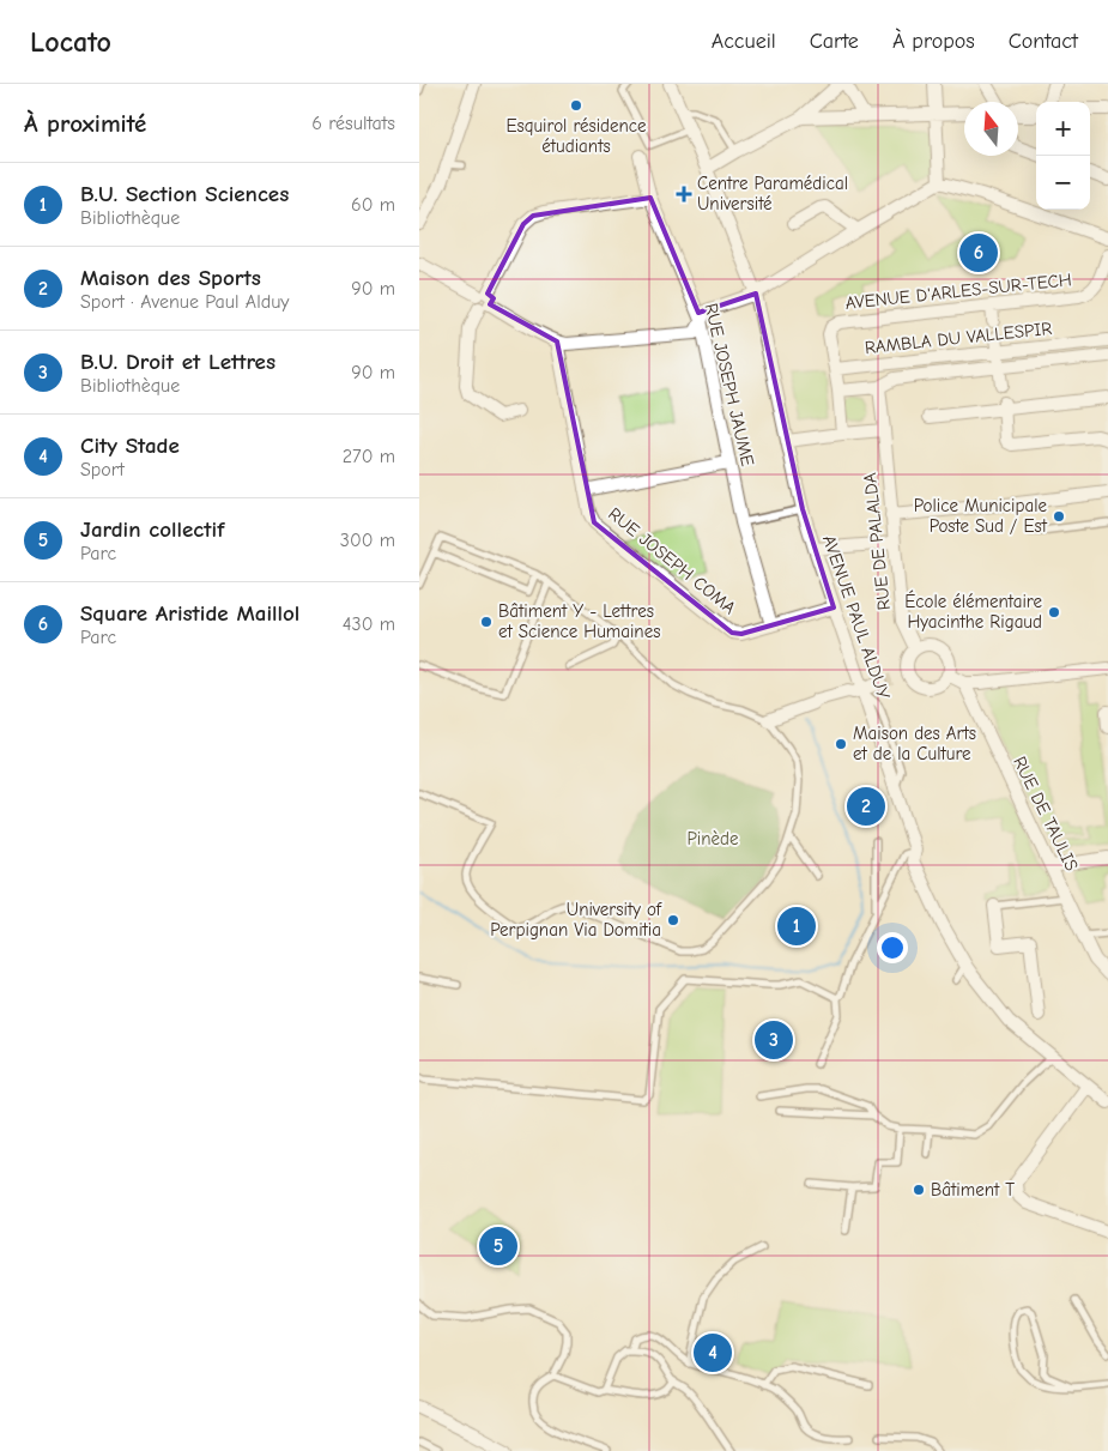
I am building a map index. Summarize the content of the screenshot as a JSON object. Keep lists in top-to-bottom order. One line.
{"streets":{"street":["AVENUE D'ARLES-SUR-TECH","RAMBLA DU VALLESPIR","RUE JOSEPH JAUME","RUE DE PALALDA","RUE JOSEPH COMA","AVENUE PAUL ALDUY","RUE DE TAULIS"]},"crossings":[["AVENUE D'ARLES-SUR-TECH","RAMBLA DU VALLESPIR"],["RAMBLA DU VALLESPIR","RUE DE PALALDA"],["RUE JOSEPH JAUME","RUE JOSEPH COMA"],["RUE JOSEPH COMA","AVENUE PAUL ALDUY"]],"parks":["Pinède"],"places":{"other":["Esquirol résidence étudiants","Police Municipale Poste Sud / Est","École élémentaire Hyacinthe Rigaud","Bâtiment Y - Lettres et Science Humaines","Maison des Arts et de la Culture","University of Perpignan Via Domitia","Bâtiment T"],"health":["Centre Paramédical Université"]},"north":"top","page":{"header":"Locato","nav":["Accueil","Carte","À propos","Contact"],"heading":["À proximité","6 résultats"],"map_buttons":["+","−"],"list":[{"mark":"1","name":"B.U. Section Sciences","note":"Bibliothèque","value":"60 m"},{"mark":"2","name":"Maison des Sports","note":"Sport · Avenue Paul Alduy","value":"90 m"},{"mark":"3","name":"B.U. Droit et Lettres","note":"Bibliothèque","value":"90 m"},{"mark":"4","name":"City Stade","note":"Sport","value":"270 m"},{"mark":"5","name":"Jardin collectif","note":"Parc","value":"300 m"},{"mark":"6","name":"Square Aristide Maillol","note":"Parc","value":"430 m"}],"pins":["6","2","1","3","5","4"]}}
